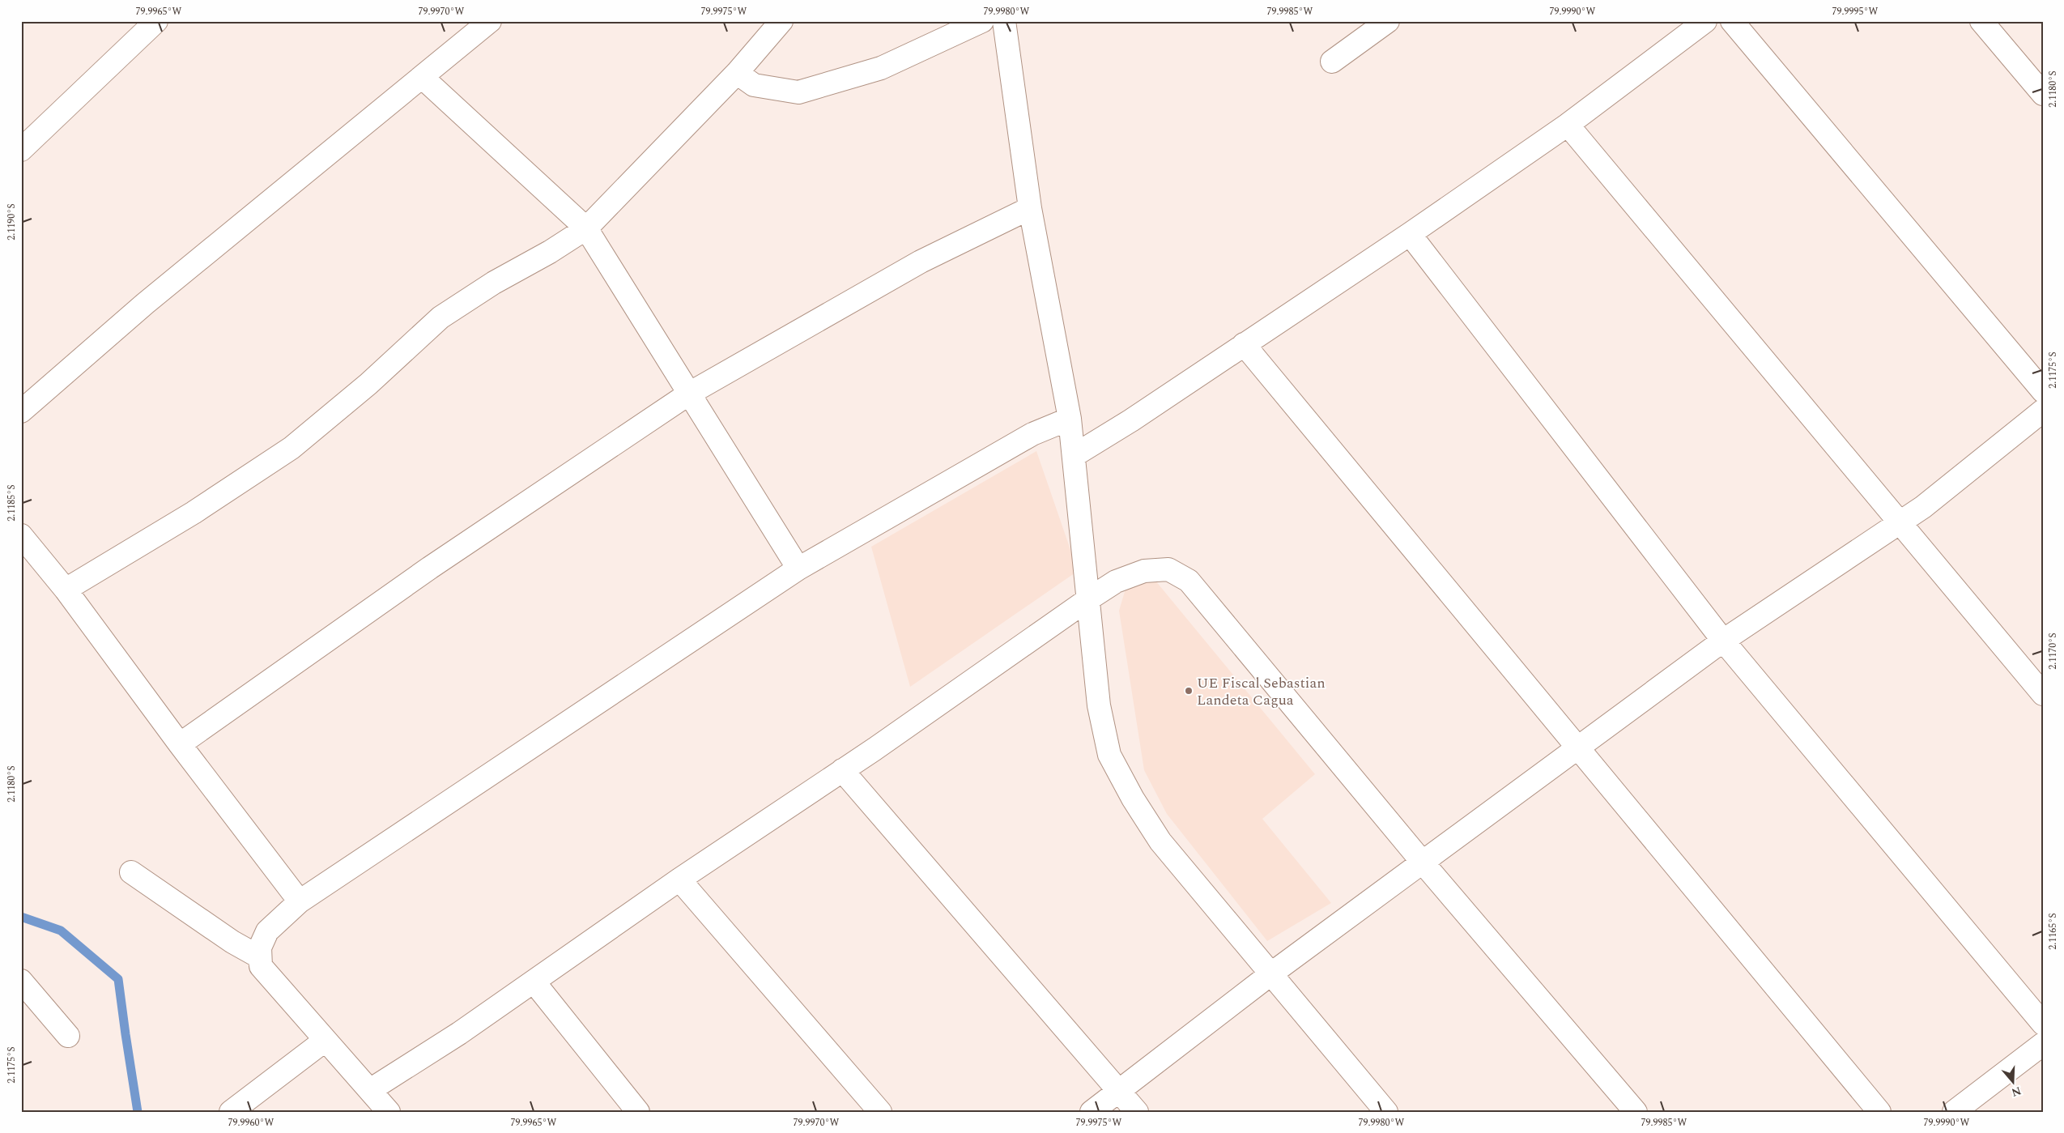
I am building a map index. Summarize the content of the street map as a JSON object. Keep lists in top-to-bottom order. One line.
{"places":["UE Fiscal Sebastian Landeta Cagua"],"north":"bottom","coordinates":["79.9965°W","79.9970°W","79.9975°W","79.9980°W","79.9985°W","79.9990°W","79.9995°W","2.1180°S","2.1190°S","2.1175°S","2.1185°S","2.1170°S","2.1165°S","79.9960°W"]}
